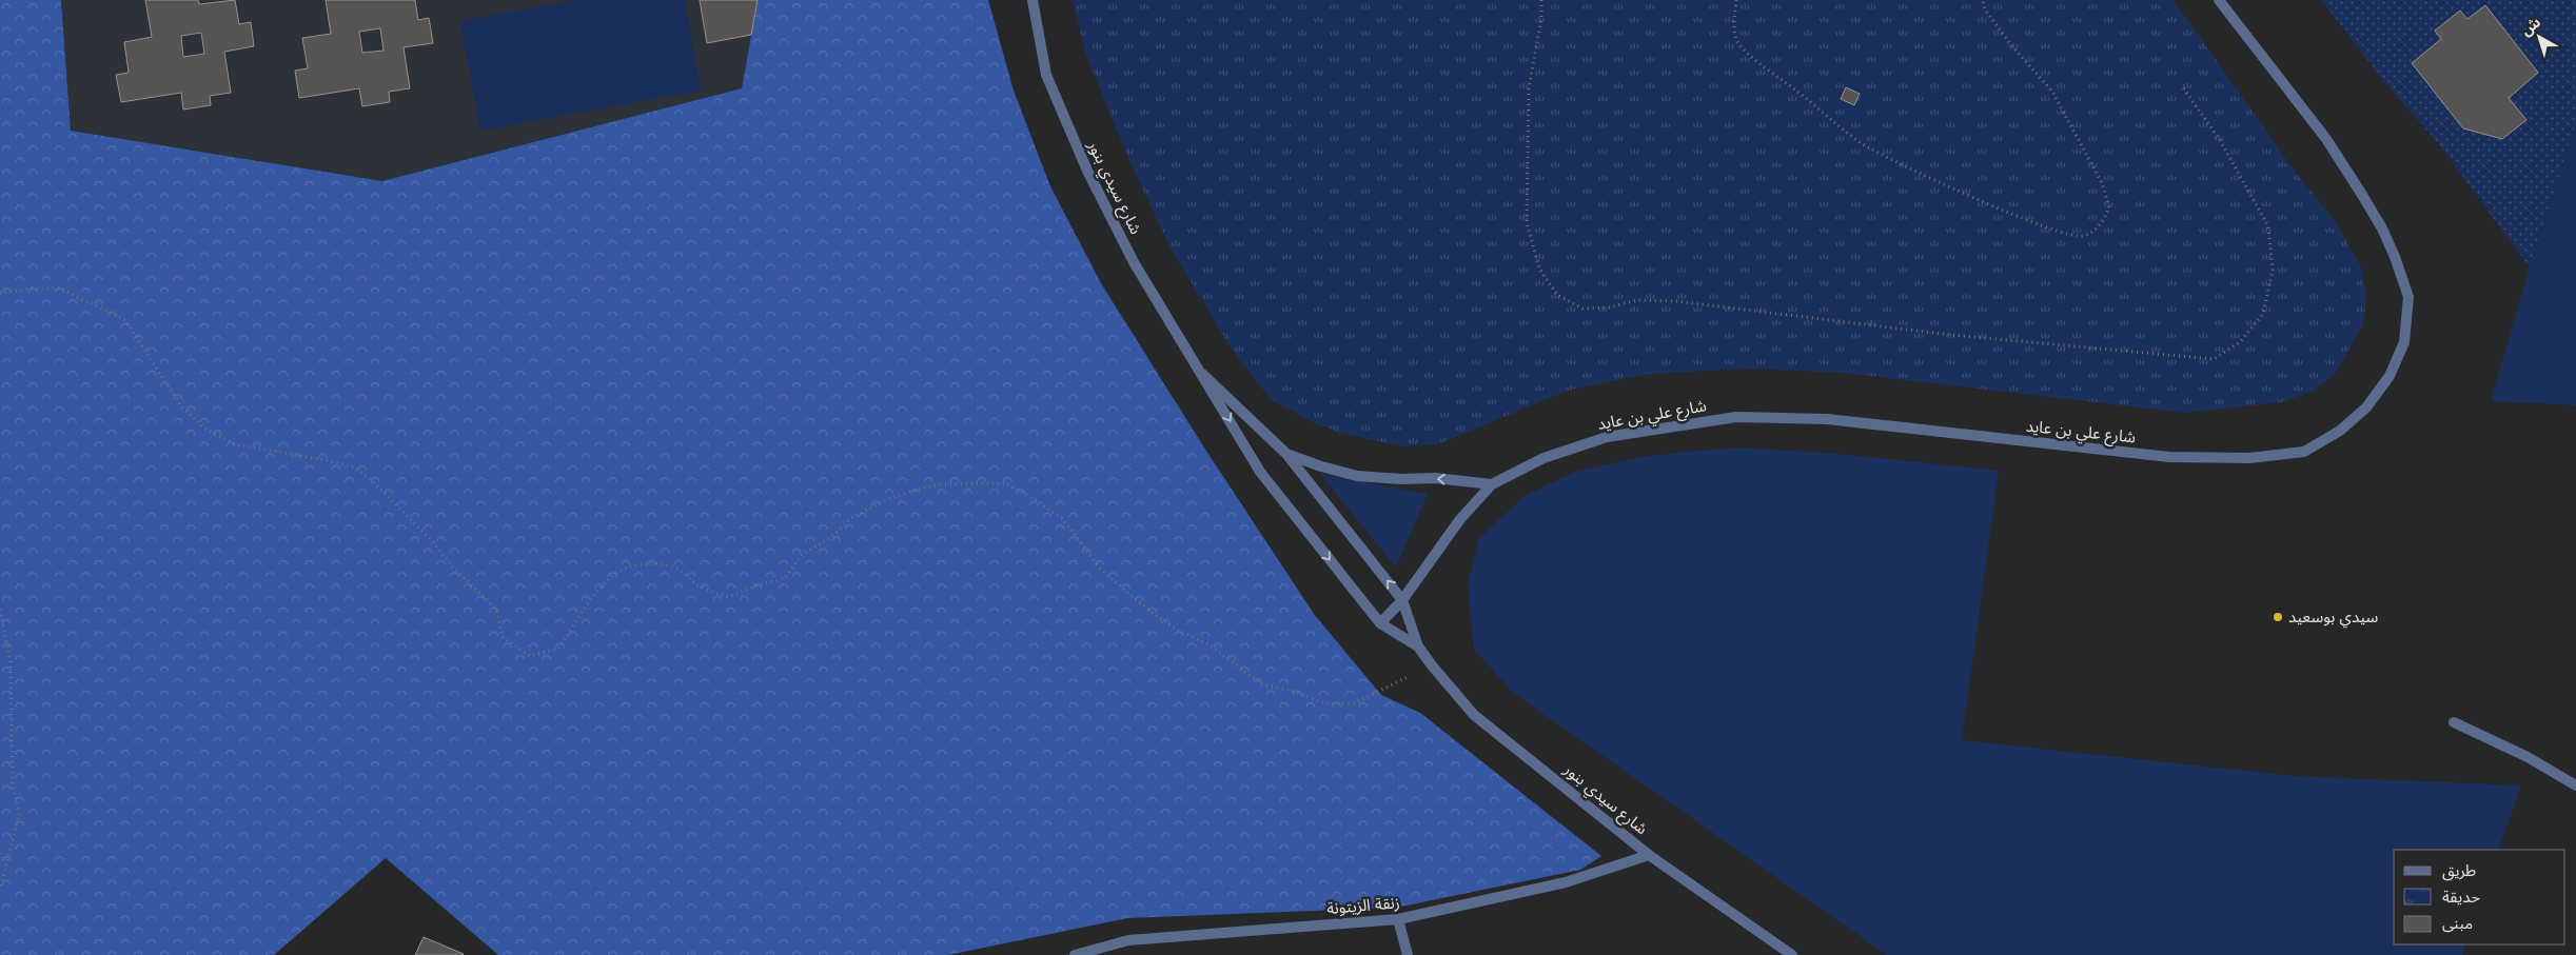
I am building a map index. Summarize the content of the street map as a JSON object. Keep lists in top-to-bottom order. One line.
{"streets":{"street":["شارع سيدي بنور","شارع علي بن عايد","زنقة الزيتونة"]},"crossings":[["شارع سيدي بنور","شارع علي بن عايد"],["شارع سيدي بنور","زنقة الزيتونة"]],"places":["سيدي بوسعيد"],"legend":["طريق","حديقة","مبنى"],"north":"top left"}
